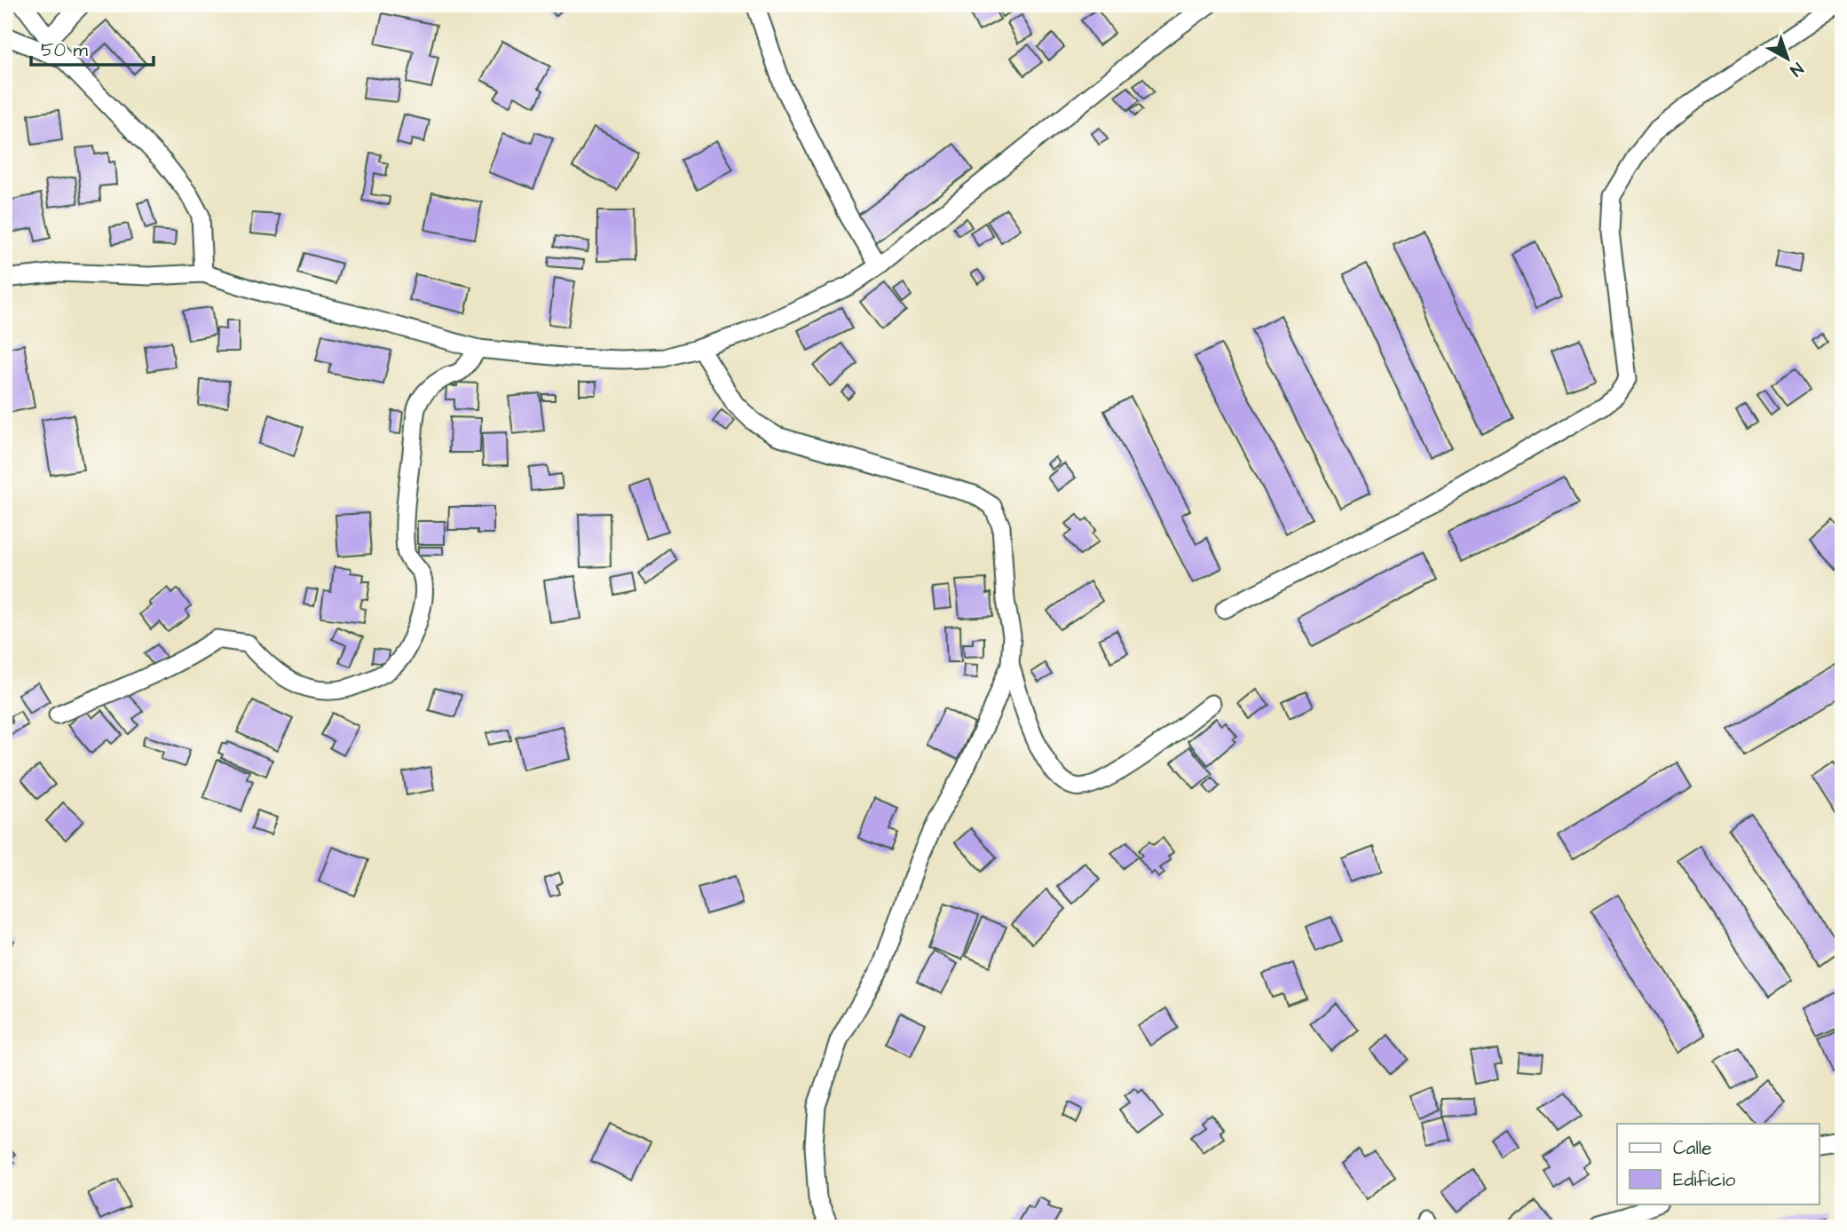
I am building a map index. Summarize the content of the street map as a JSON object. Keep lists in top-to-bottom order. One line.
{"legend":["Calle","Edificio"],"scale_bar":"50 m","north":"bottom right"}
